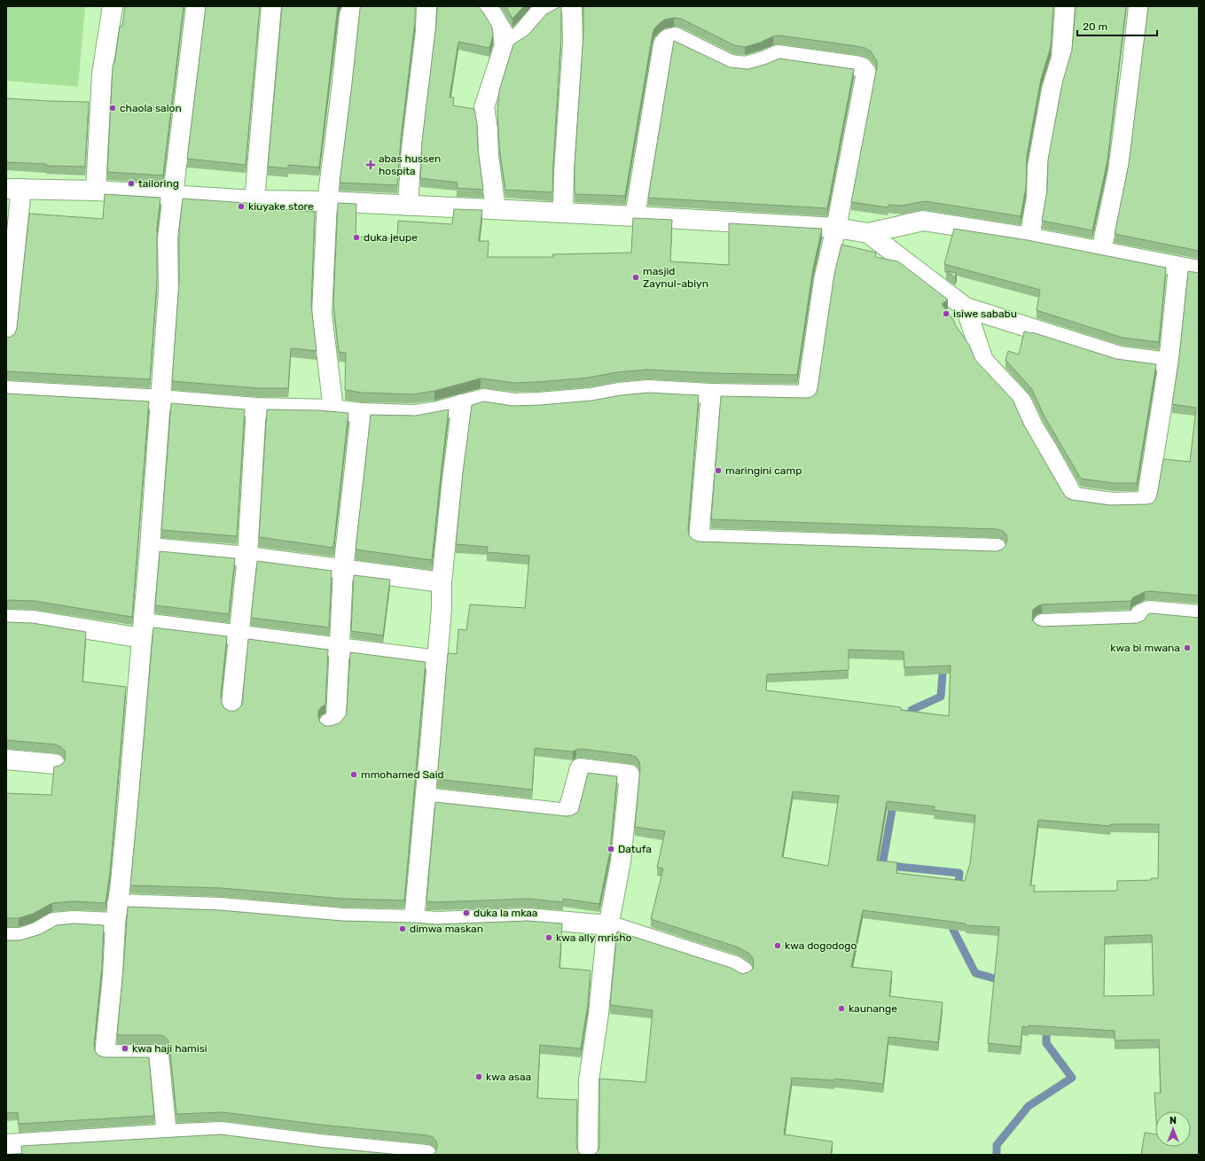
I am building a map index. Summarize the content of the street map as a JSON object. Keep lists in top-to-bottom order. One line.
{"places":{"other":["chaola salon","tailoring","kiuyake store","duka jeupe","masjid Zaynul-abiyn","isiwe sababu","maringini camp","kwa bi mwana","mmohamed Said","Datufa","duka la mkaa","dimwa maskan","kwa ally mrisho","kwa dogodogo","kaunange","kwa haji hamisi","kwa asaa"],"health":["abas hussen hospita"]},"scale_bar":"20 m","north":"top"}
